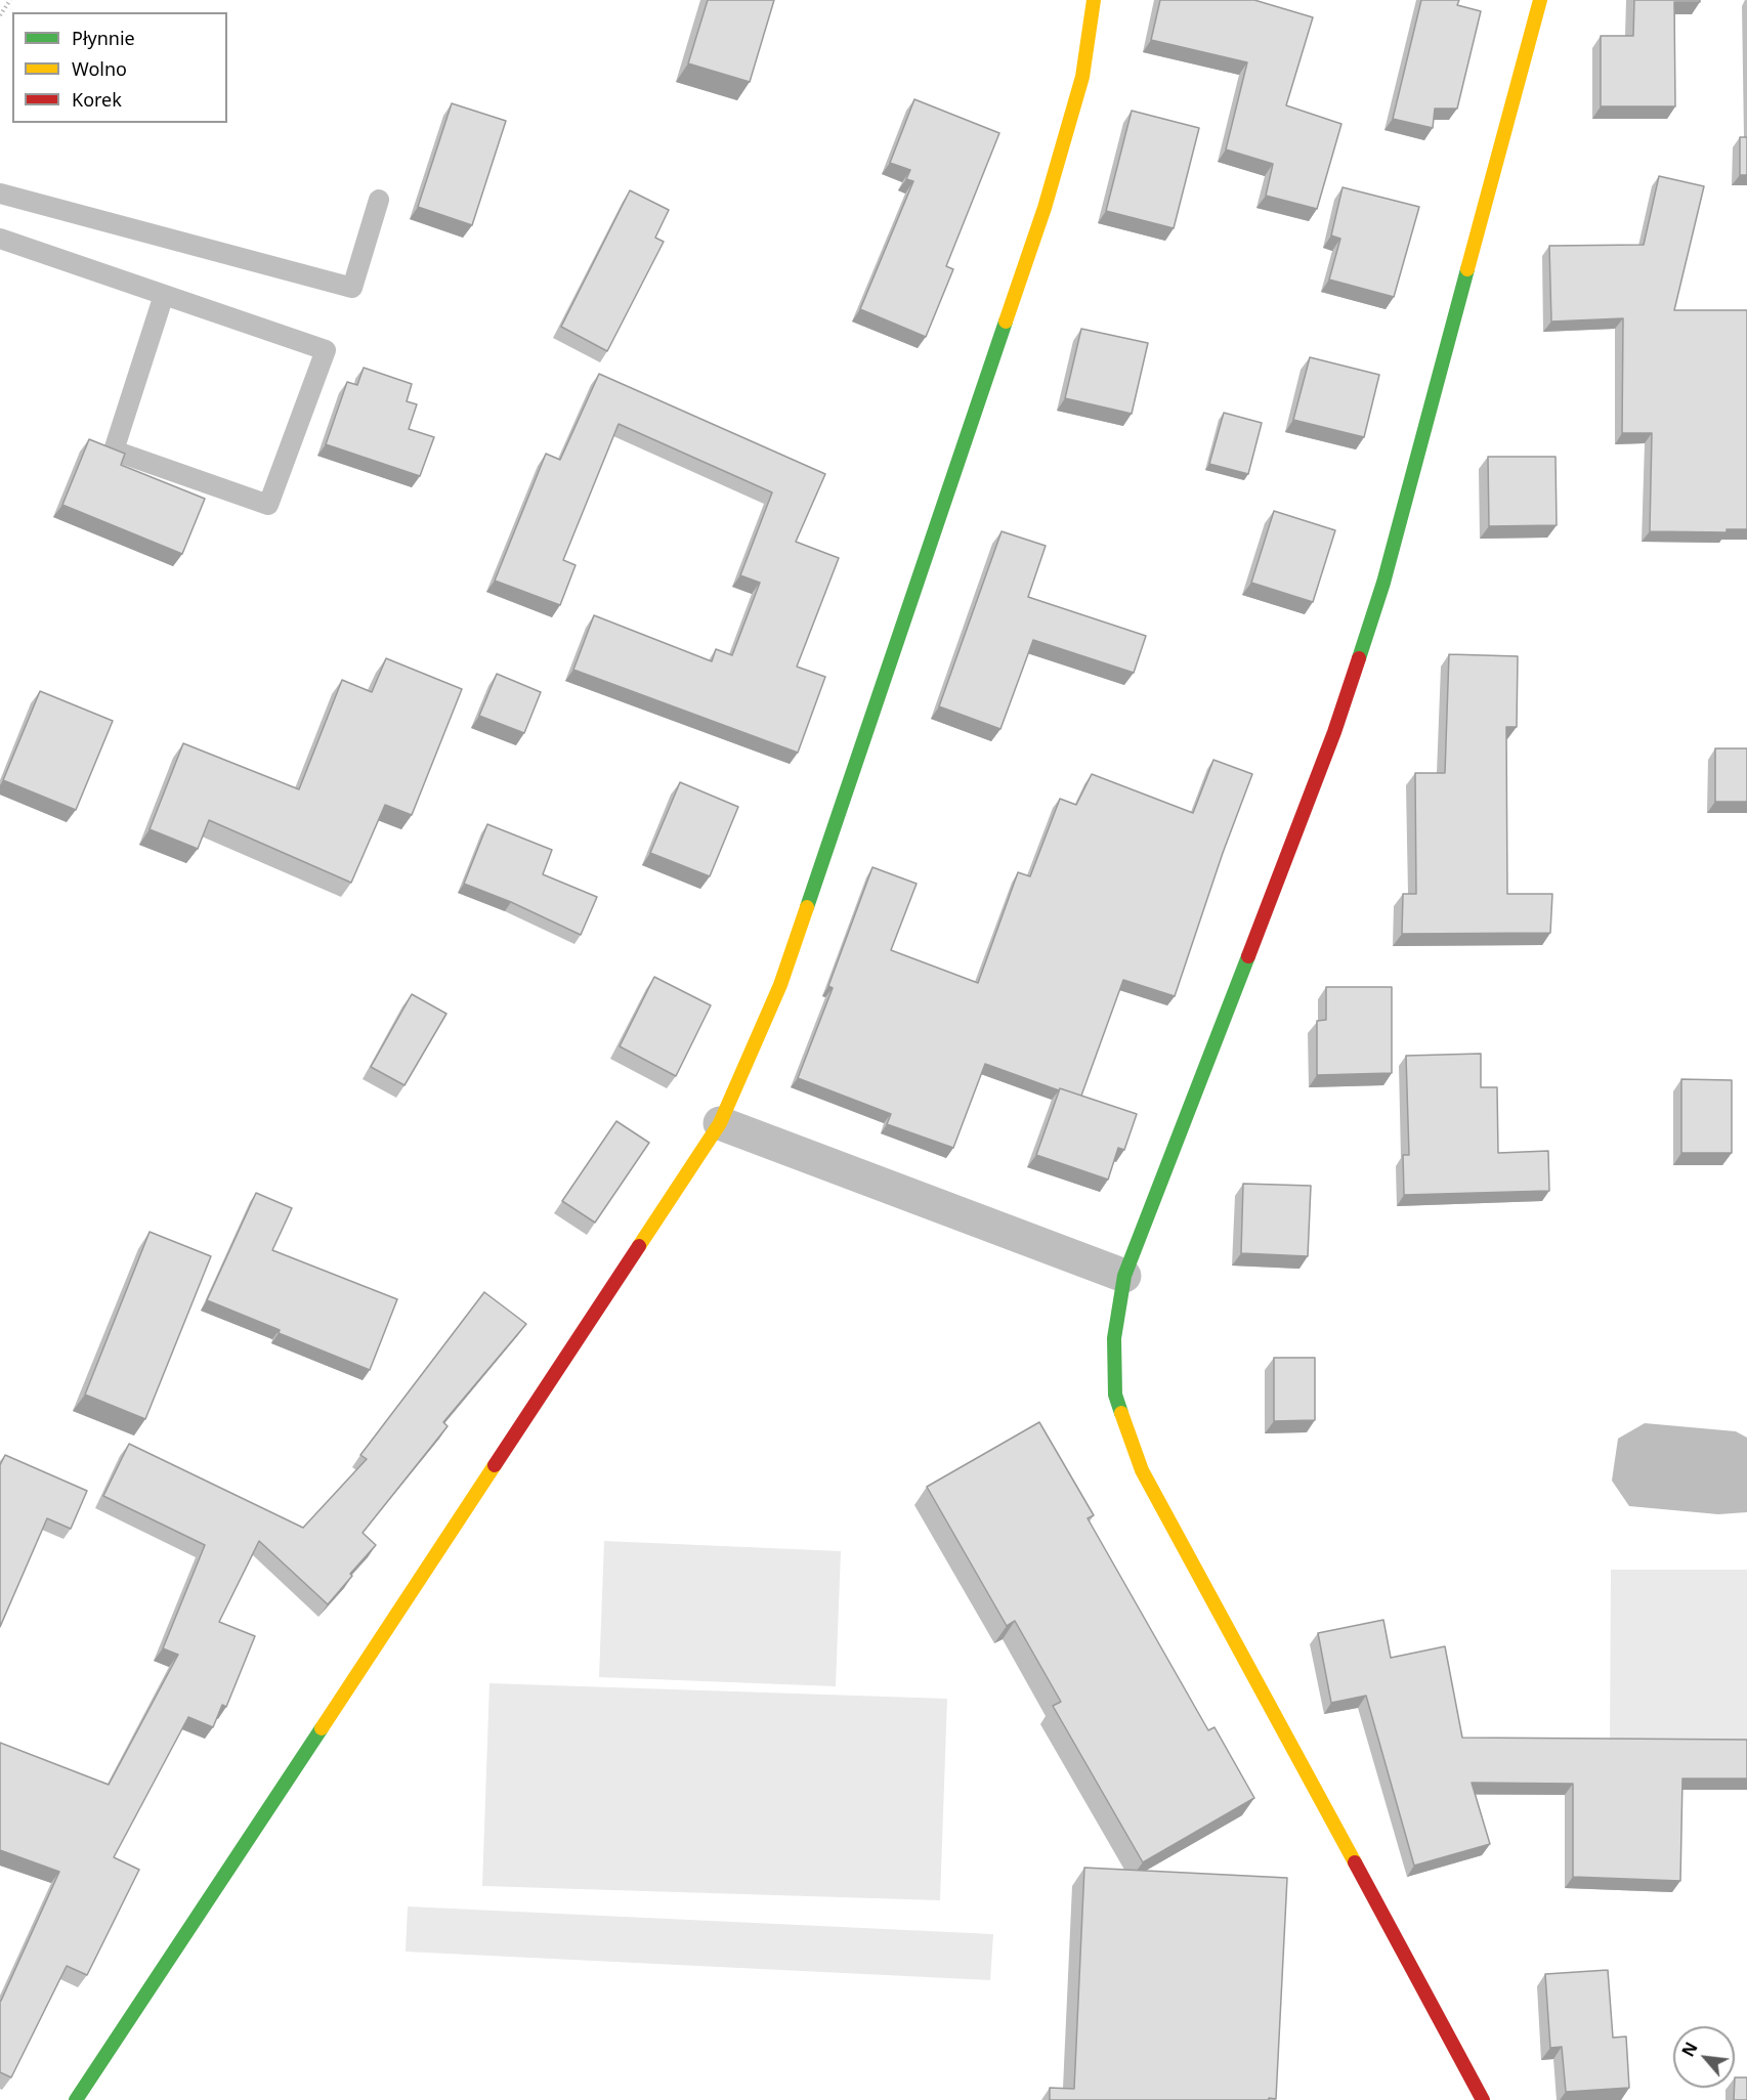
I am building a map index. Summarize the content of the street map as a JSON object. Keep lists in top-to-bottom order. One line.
{"legend":["Płynnie","Wolno","Korek"],"north":"top left"}
